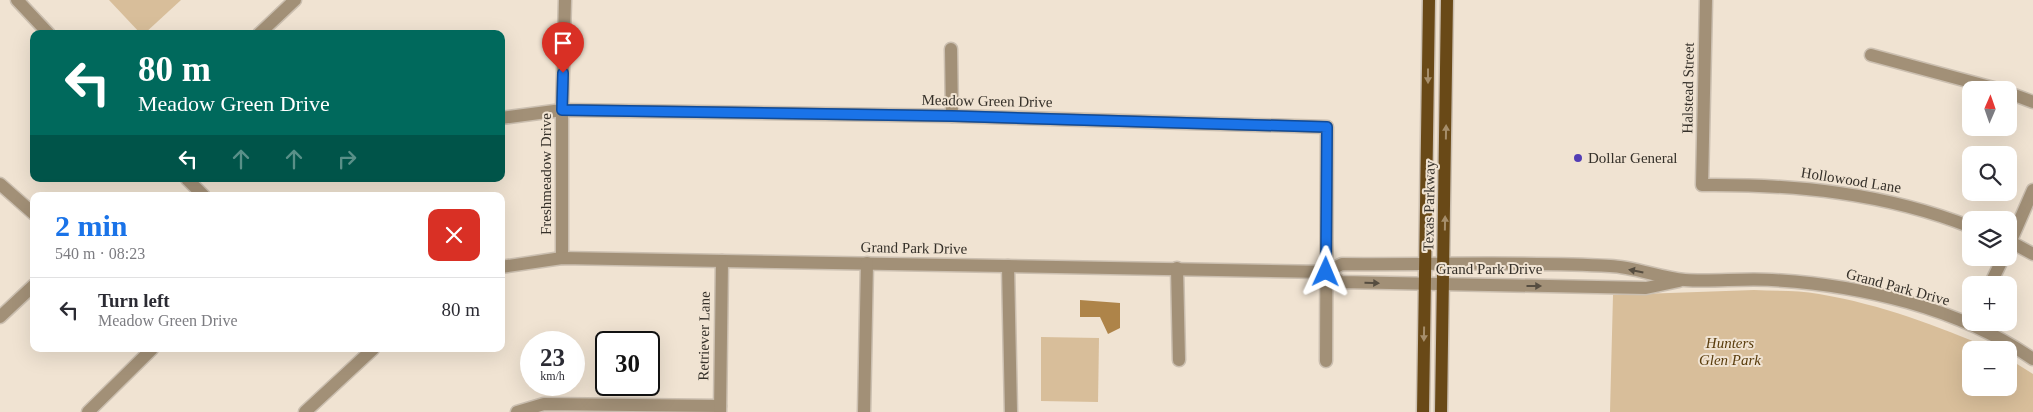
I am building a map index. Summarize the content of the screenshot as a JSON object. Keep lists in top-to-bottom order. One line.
{"streets":{"main road":["Texas Parkway"],"street":["Halstead Street","Meadow Green Drive","Freshmeadow Drive","Hollowood Lane","Grand Park Drive","Retriever Lane"]},"crossings":[["Halstead Street","Hollowood Lane"],["Meadow Green Drive","Freshmeadow Drive"],["Meadow Green Drive","Grand Park Drive"],["Freshmeadow Drive","Grand Park Drive"],["Texas Parkway","Grand Park Drive"],["Grand Park Drive","Retriever Lane"]],"parks":["Hunters Glen Park"],"places":["Dollar General"],"north":"top","page":{"turn":["80 m","Meadow Green Drive"],"map_buttons":["+","−"],"heading":["2 min","540 m · 08:23"],"list":[{"name":"Turn left","note":"Meadow Green Drive","value":"80 m"}],"speed":"23 km/h","limit":"30"}}
